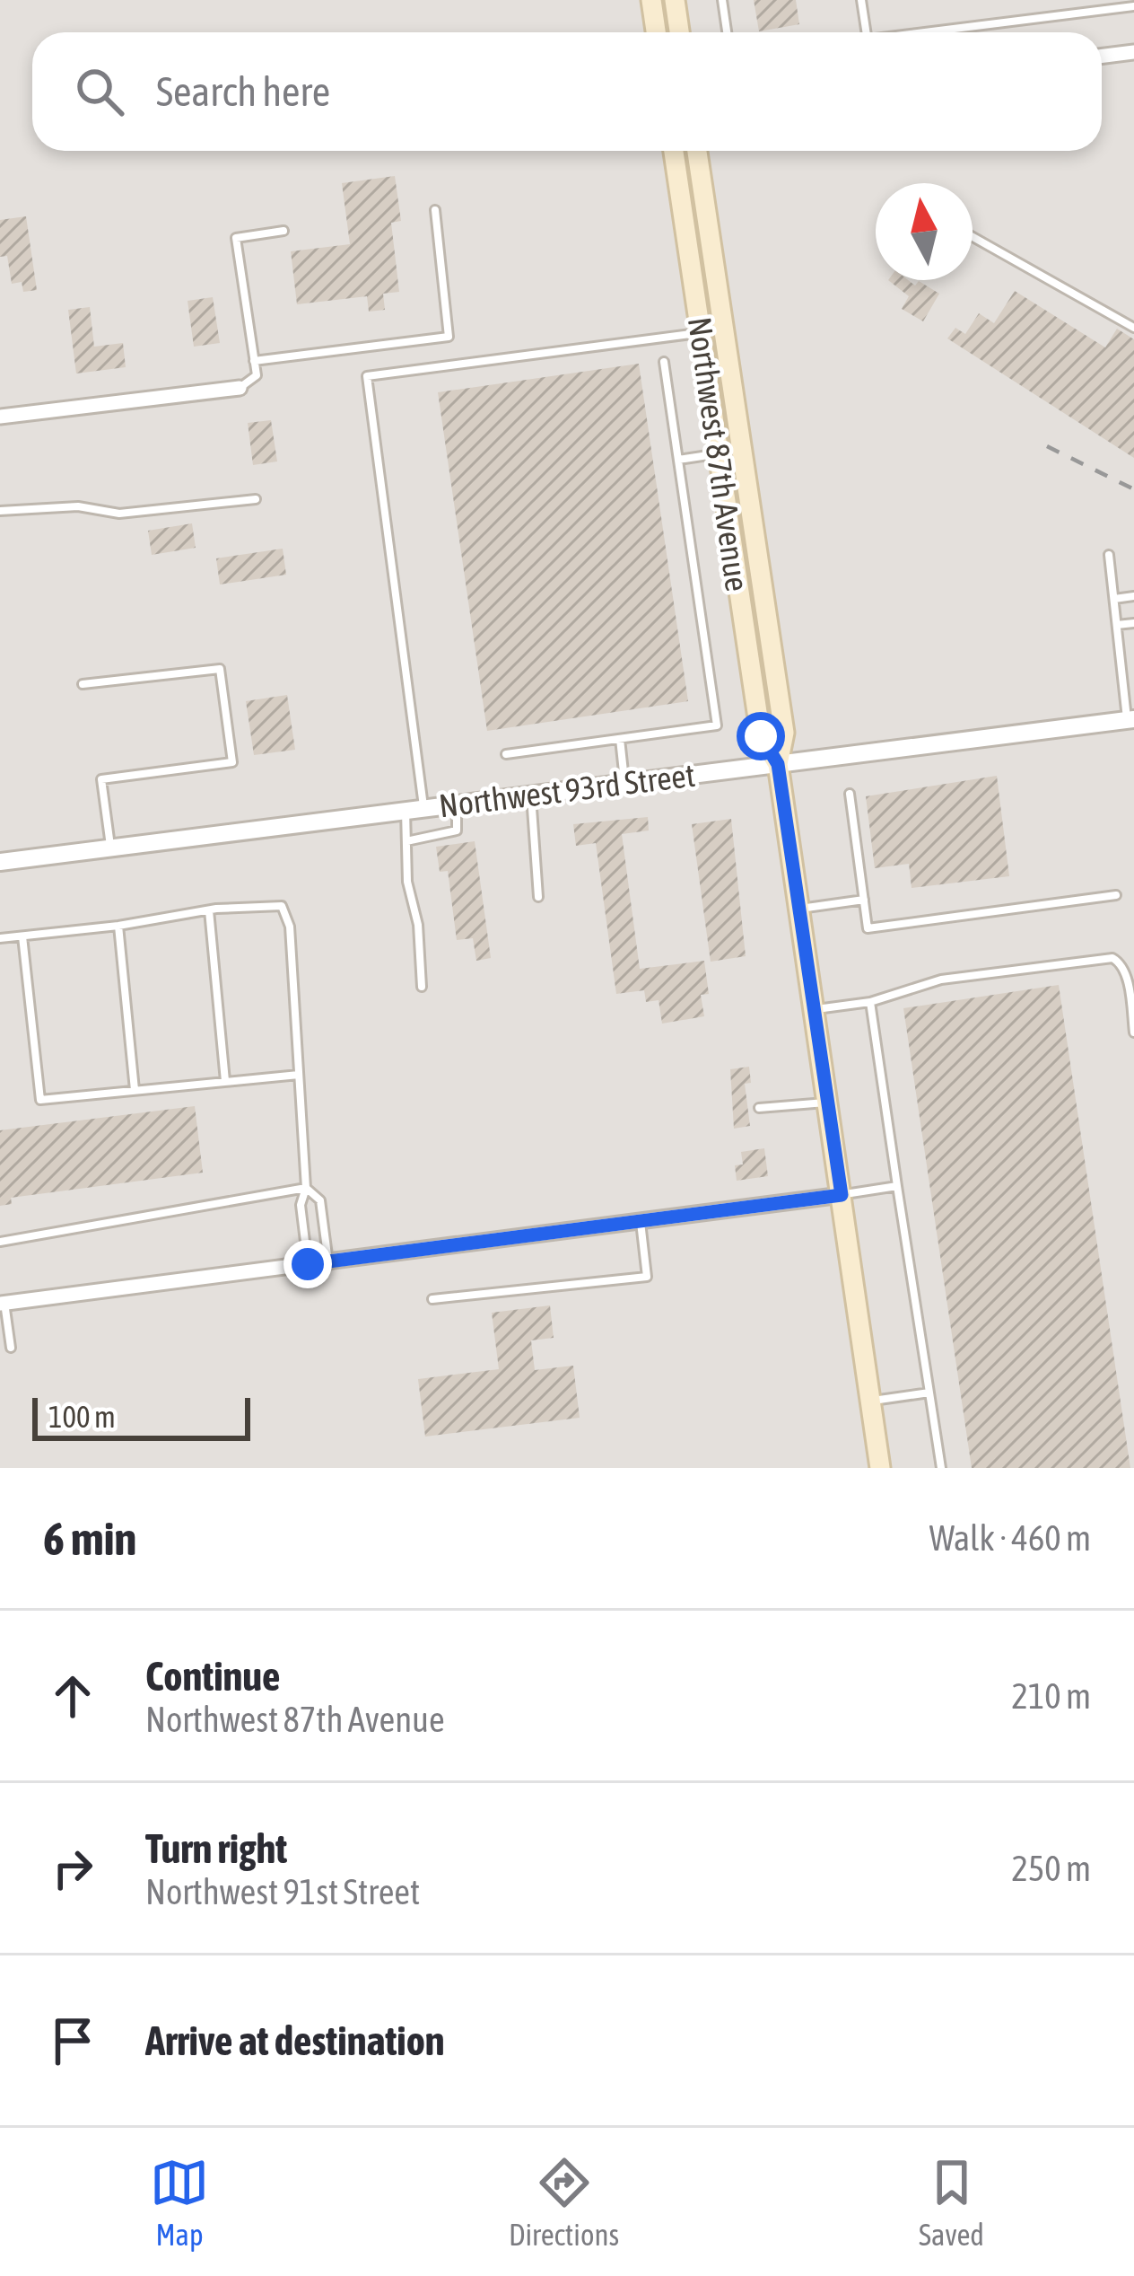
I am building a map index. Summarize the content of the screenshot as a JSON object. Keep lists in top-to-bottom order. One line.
{"streets":{"main road":["Northwest 87th Avenue"],"street":["Northwest 93rd Street"]},"crossings":[["Northwest 87th Avenue","Northwest 93rd Street"]],"scale_bar":"100 m","north":"top","page":{"search":"Search here","scale":"100 m","heading":["6 min","Walk · 460 m"],"list":[["Continue","Northwest 87th Avenue","210 m"],["Turn right","Northwest 91st Street","250 m"],"Arrive at destination"],"nav":["Map","Directions","Saved"]}}
